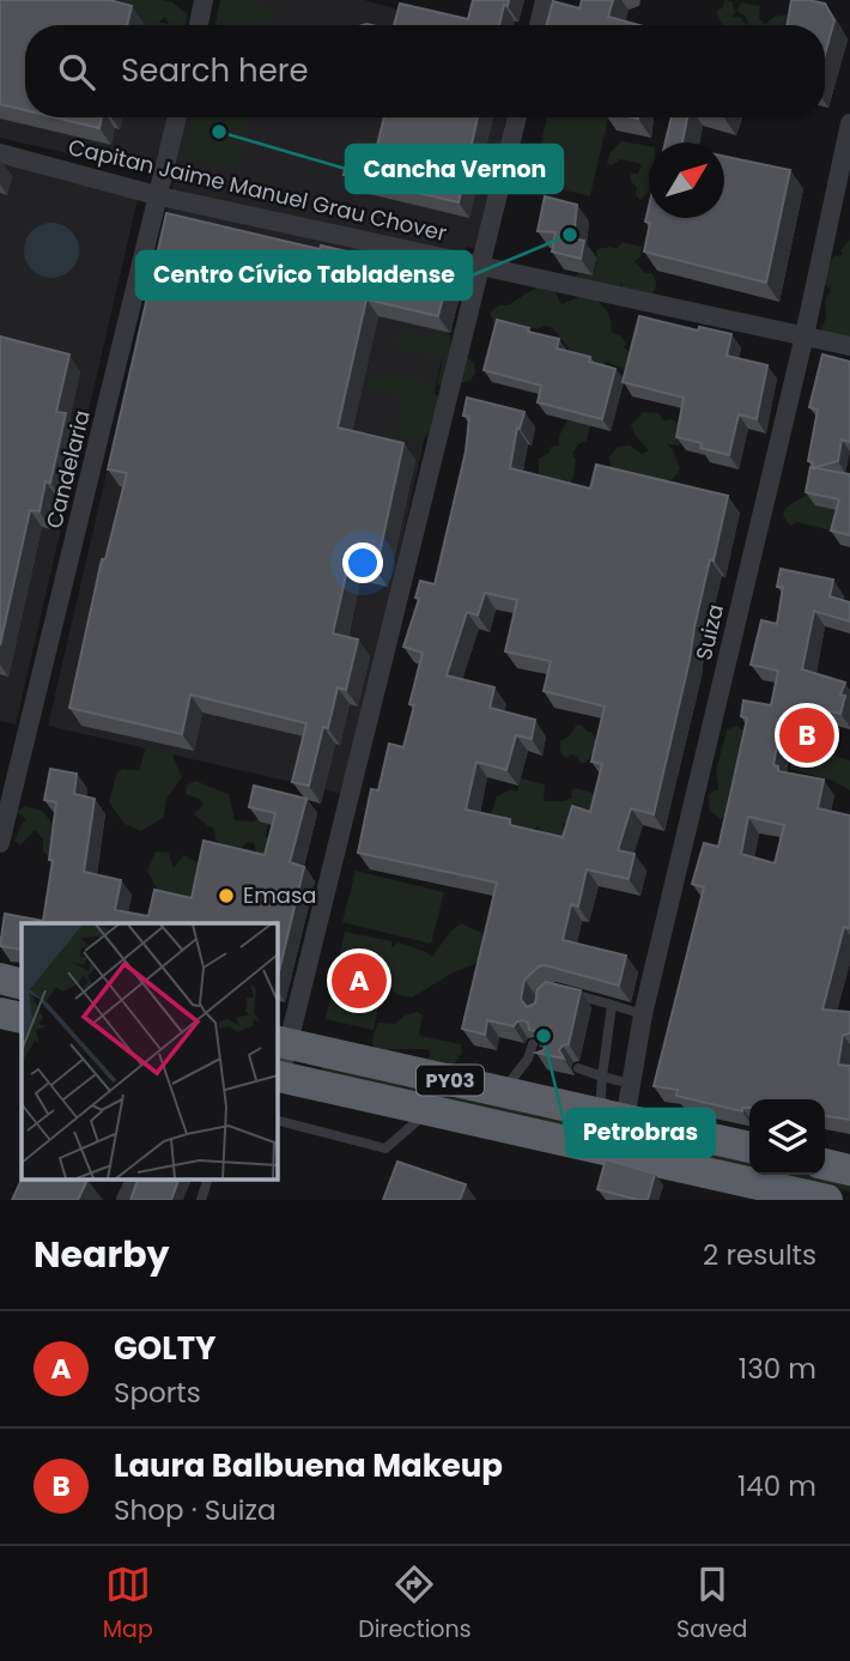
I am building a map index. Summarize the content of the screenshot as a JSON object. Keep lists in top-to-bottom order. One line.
{"streets":{"highway":["PY03"],"street":["Capitan Jaime Manuel Grau Chover","Candelaria","Suiza"]},"crossings":[["Capitan Jaime Manuel Grau Chover","Candelaria"],["Capitan Jaime Manuel Grau Chover","Suiza"],["Suiza","PY03"]],"places":["Cancha Vernon","Centro Cívico Tabladense","Emasa","Petrobras"],"north":"top right","page":{"search":"Search here","pins":["B","A"],"heading":["Nearby","2 results"],"list":[{"mark":"A","name":"GOLTY","note":"Sports","value":"130 m"},{"mark":"B","name":"Laura Balbuena Makeup","note":"Shop · Suiza","value":"140 m"}],"nav":["Map","Directions","Saved"]}}
